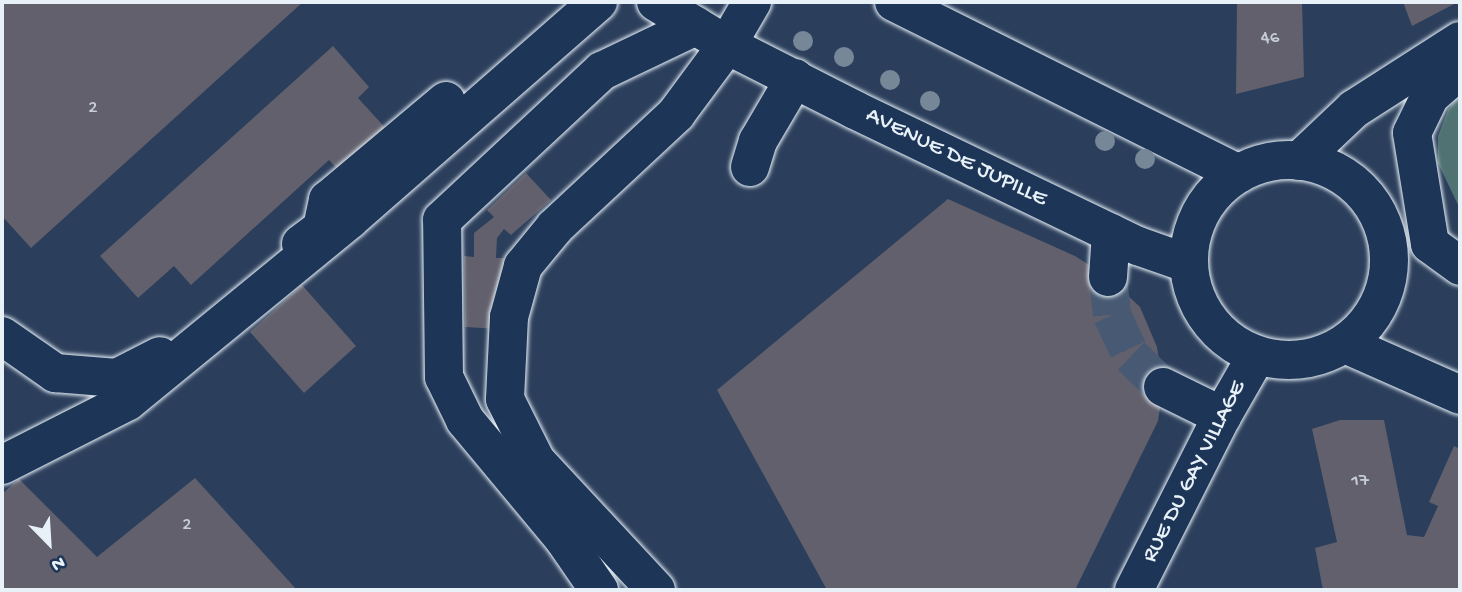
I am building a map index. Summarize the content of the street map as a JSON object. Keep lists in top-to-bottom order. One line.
{"streets":{"street":["AVENUE DE JUPILLE","RUE DU GAY VILLAGE"]},"crossings":[["AVENUE DE JUPILLE","RUE DU GAY VILLAGE"]],"house_numbers":["46","2","17","2"],"north":"bottom right"}
